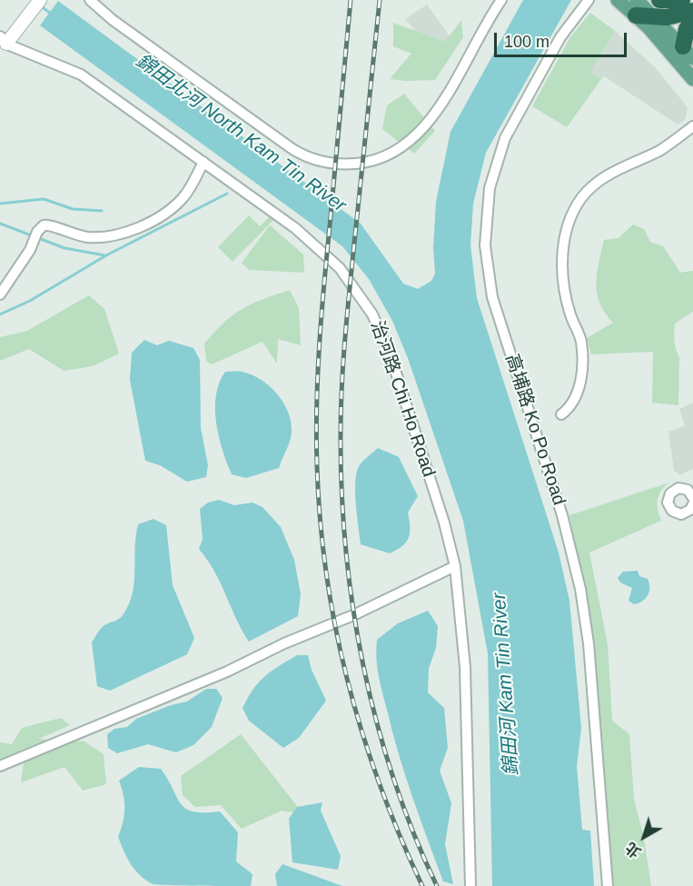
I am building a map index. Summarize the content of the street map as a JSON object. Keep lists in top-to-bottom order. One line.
{"streets":{"street":["治河路 Chi Ho Road","高埔路 Ko Po Road"]},"water":["錦田北河 North Kam Tin River","錦田河 Kam Tin River"],"scale_bar":"100 m","north":"bottom left"}
